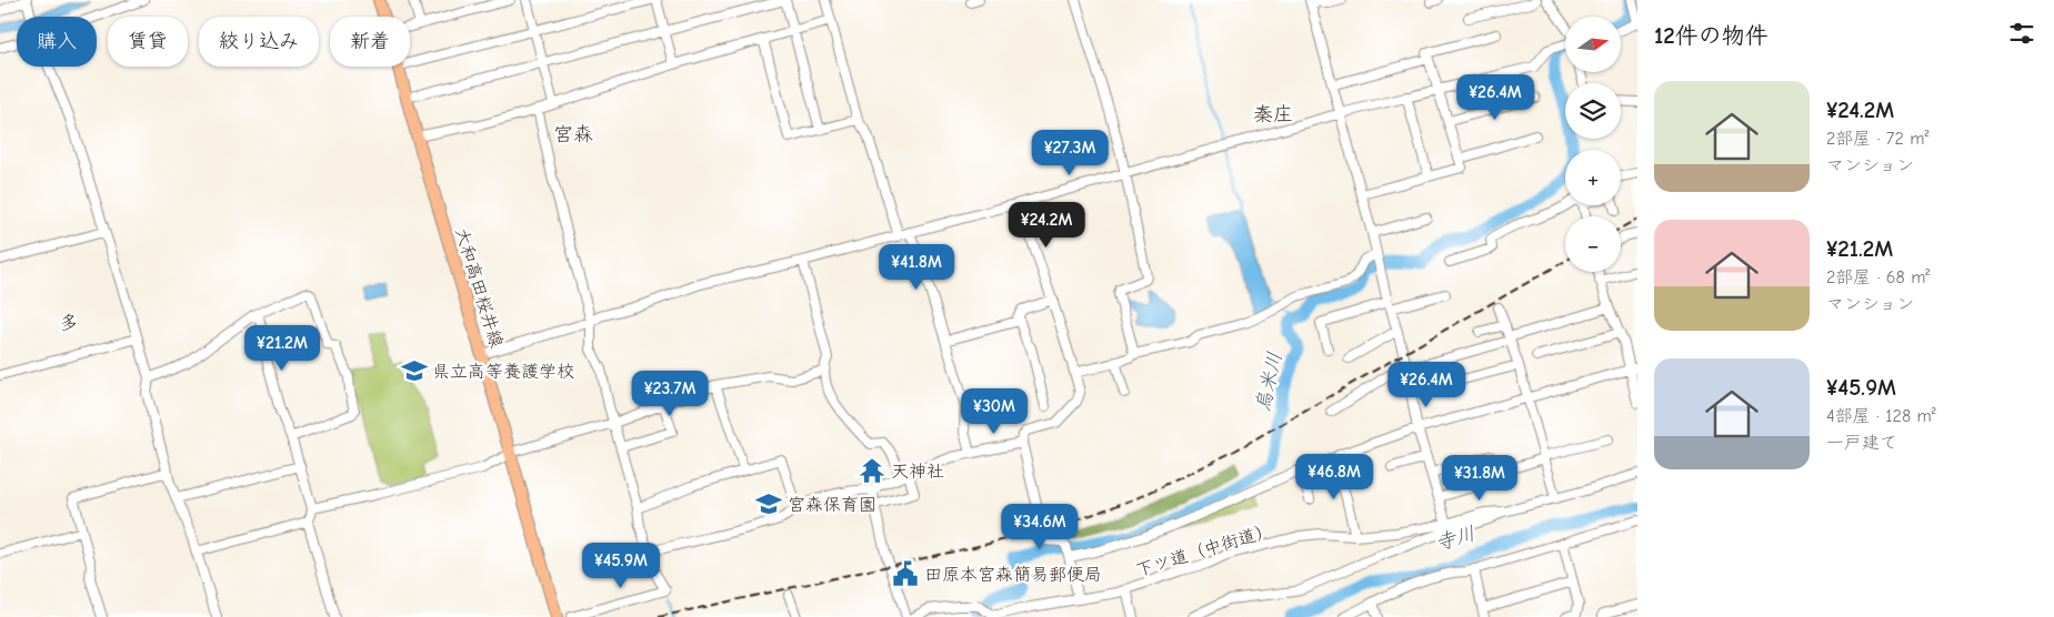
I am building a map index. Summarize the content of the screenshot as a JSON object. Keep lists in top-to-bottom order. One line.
{"streets":{"main road":["大和高田桜井線"],"street":["下ツ道（中街道）"]},"districts":["秦庄","宮森","多"],"water":["烏米川","寺川"],"places":{"school or university":["県立高等養護学校","宮森保育園"],"temple":["天神社"],"public building":["田原本宮森簡易郵便局"]},"north":"right","page":{"heading":"12件の物件","map_buttons":["+","−"],"chip":["購入","賃貸","絞り込み","新着"],"list":[{"name":"¥24.2M","note":"2部屋 · 72 m² · マンション"},{"name":"¥21.2M","note":"2部屋 · 68 m² · マンション"},{"name":"¥45.9M","note":"4部屋 · 128 m² · 一戸建て"}],"price":["¥26.4M","¥27.3M","¥24.2M","¥41.8M","¥21.2M","¥26.4M","¥23.7M","¥30M","¥46.8M","¥31.8M","¥34.6M","¥45.9M"]}}
